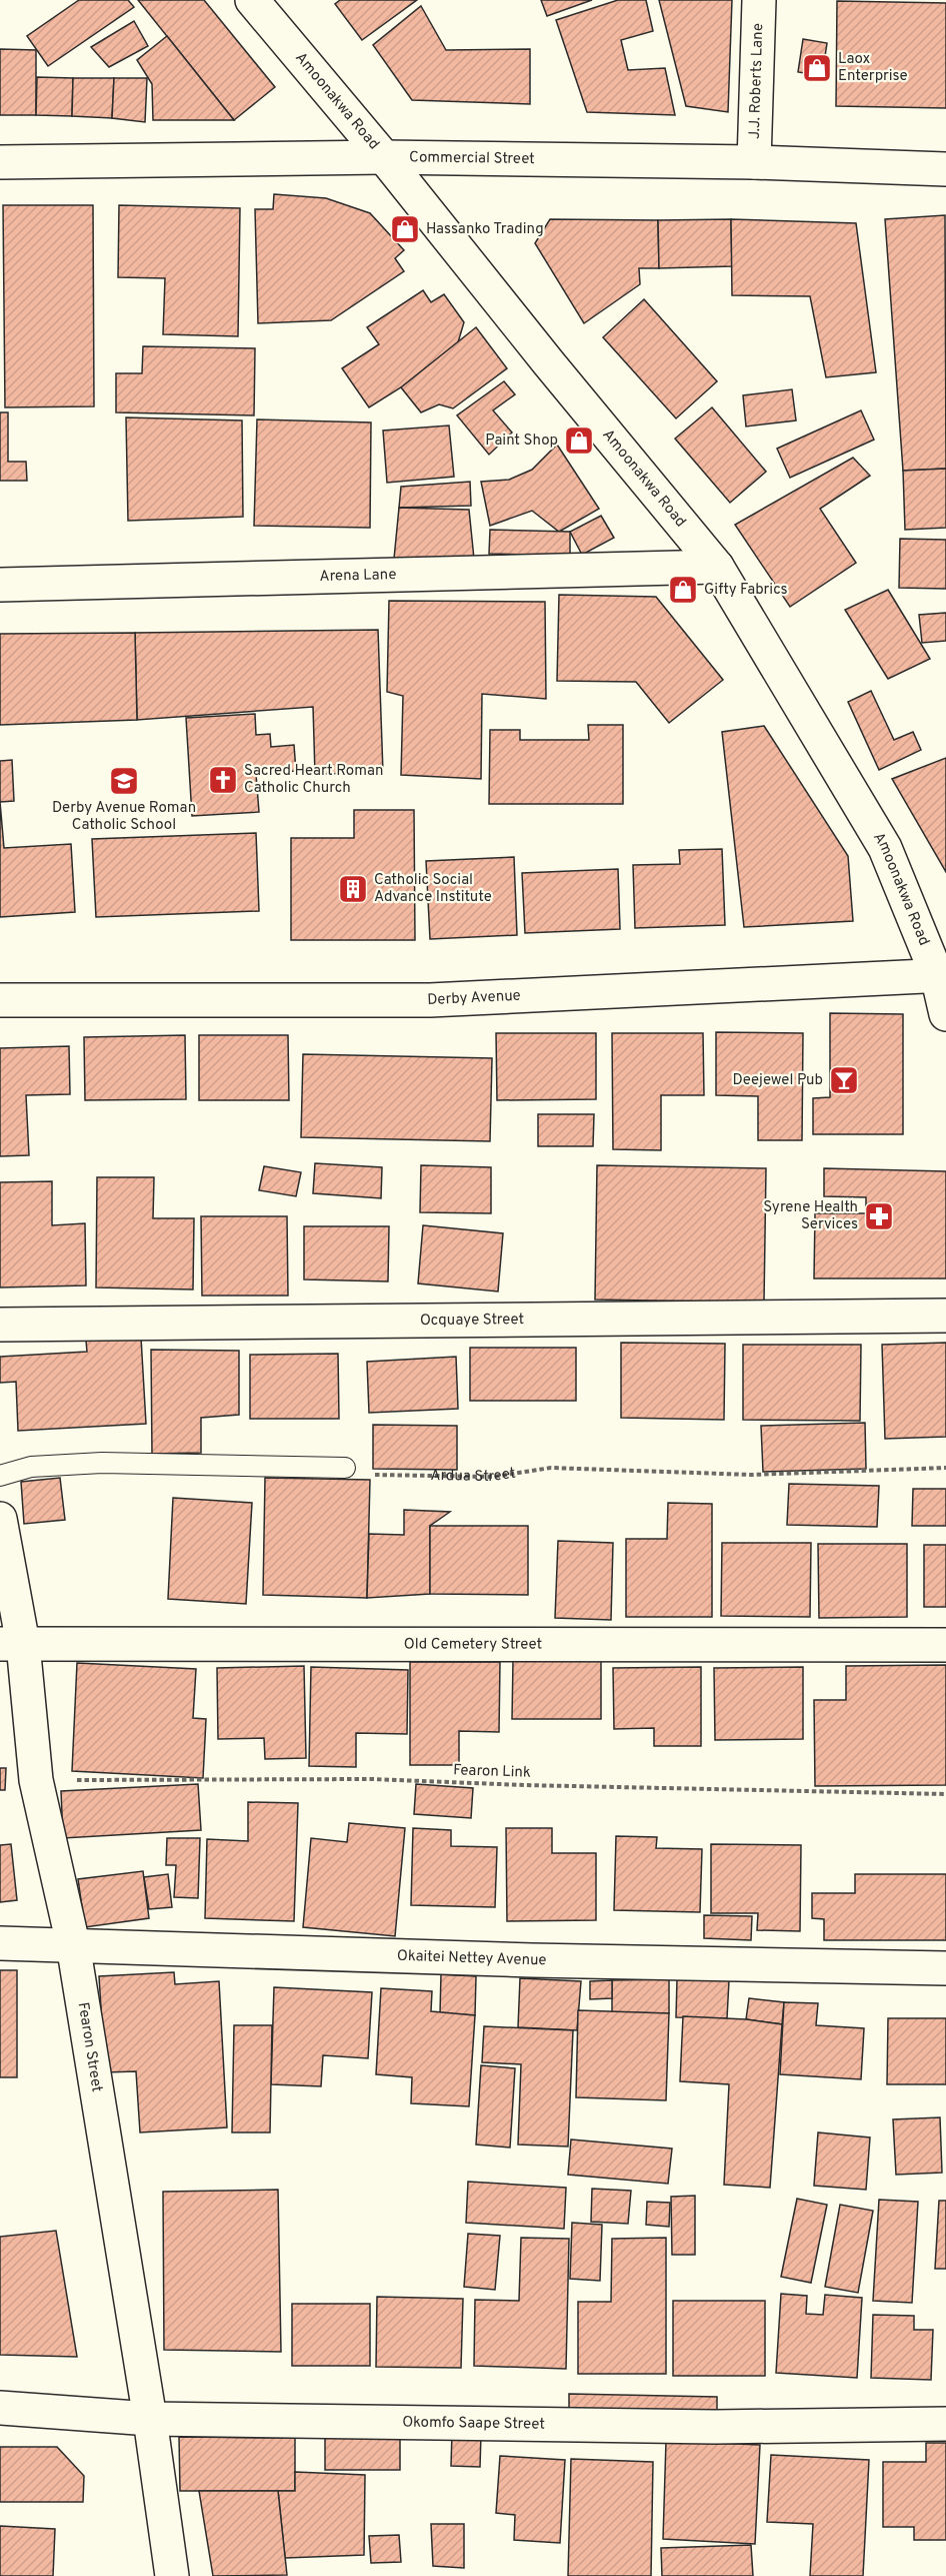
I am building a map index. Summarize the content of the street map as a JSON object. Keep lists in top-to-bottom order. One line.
{"streets":{"street":["J.J. Roberts Lane","Amoonakwa Road","Commercial Street","Arena Lane","Derby Avenue","Ocquaye Street","Old Cemetery Street","Okaitei Nettey Avenue","Fearon Street","Okomfo Saape Street"],"path":["Ardua Street","Fearon Link"]},"crossings":[["J.J. Roberts Lane","Commercial Street"],["Amoonakwa Road","Commercial Street"],["Amoonakwa Road","Arena Lane"],["Amoonakwa Road","Derby Avenue"],["Old Cemetery Street","Fearon Street"],["Fearon Link","Fearon Street"],["Okaitei Nettey Avenue","Fearon Street"],["Fearon Street","Okomfo Saape Street"]],"places":{"shop":["Laox Enterprise","Hassanko Trading","Paint Shop","Gifty Fabrics"],"church":["Sacred Heart Roman Catholic Church"],"school or university":["Derby Avenue Roman Catholic School"],"building":["Catholic Social Advance Institute"],"bar":["Deejewel Pub"],"pharmacy":["Syrene Health Services"]}}
